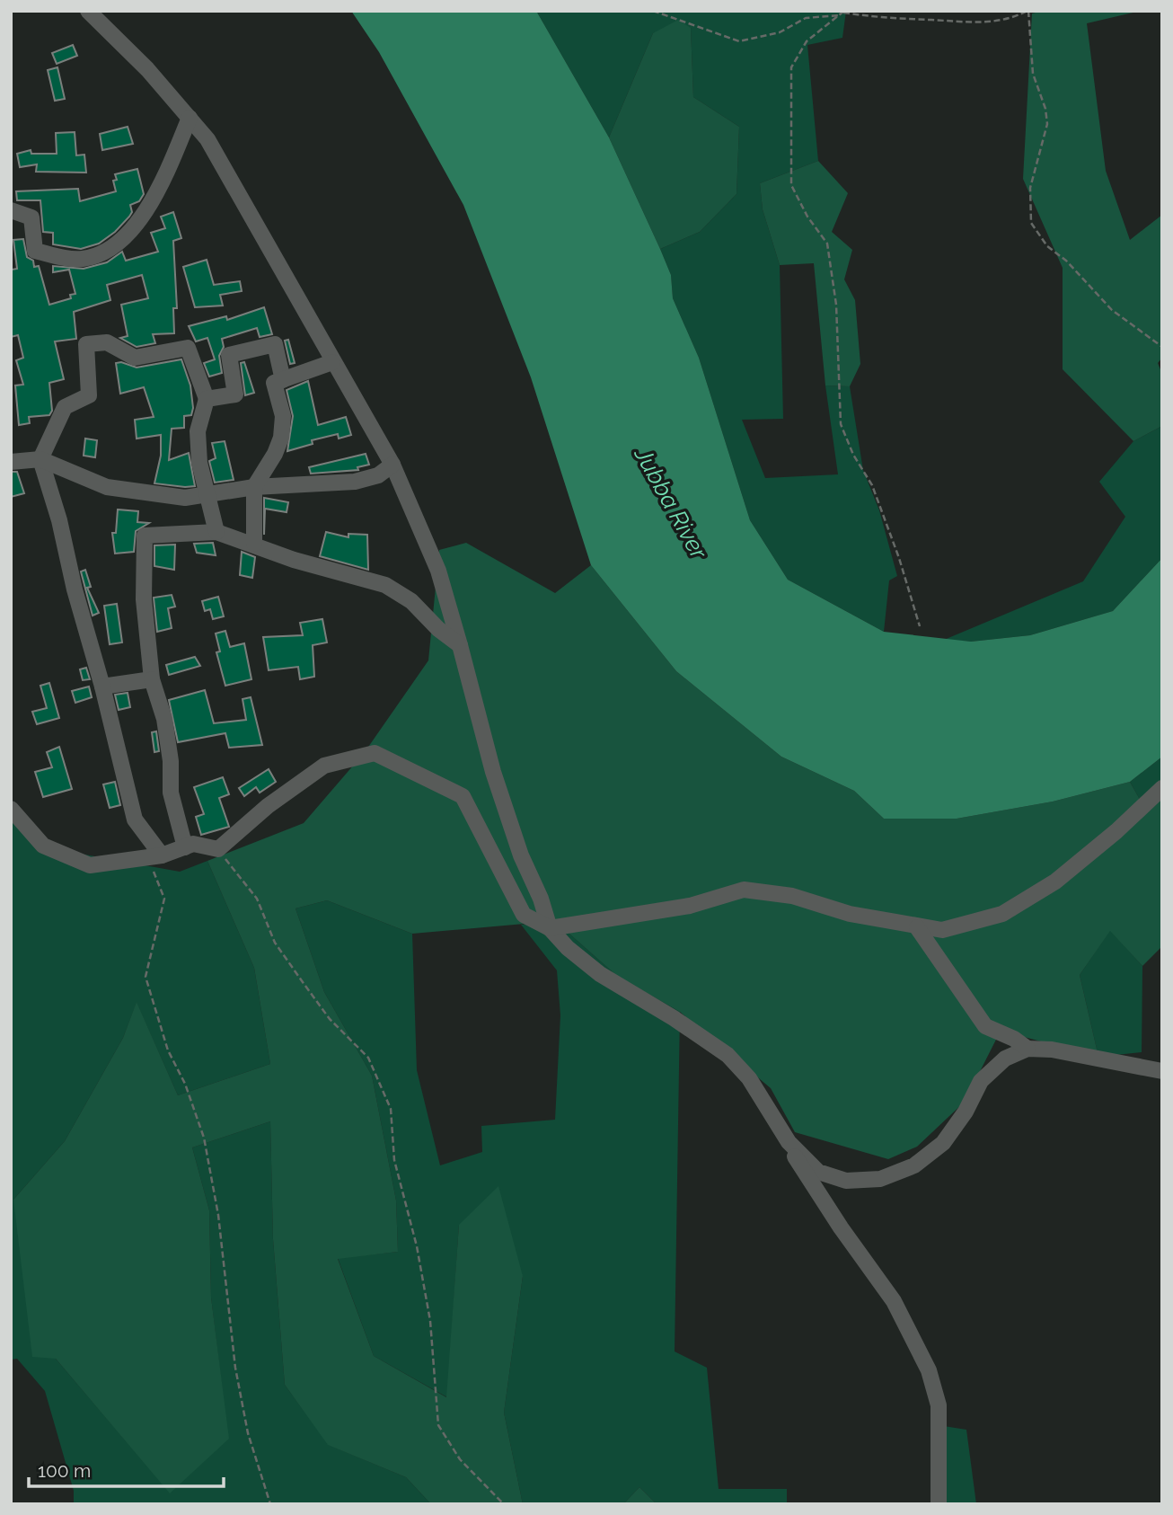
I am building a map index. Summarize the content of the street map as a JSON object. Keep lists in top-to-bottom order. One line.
{"water":["Jubba River"],"scale_bar":"100 m"}
